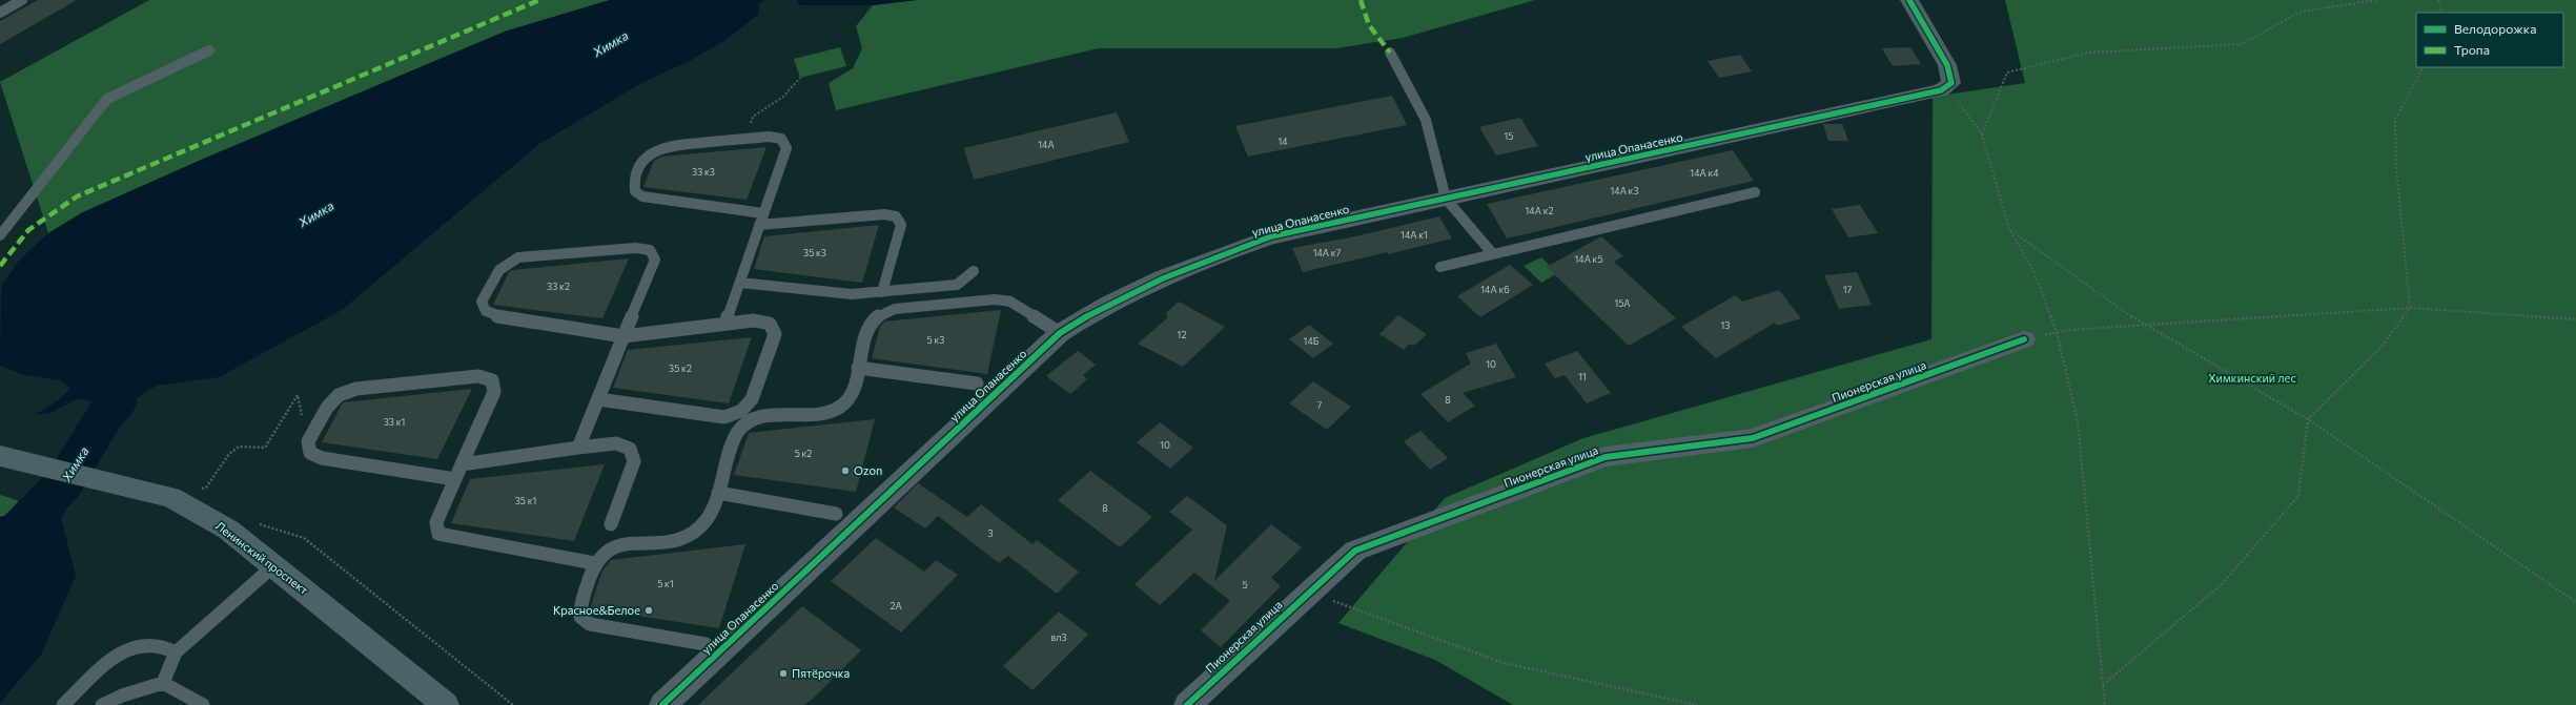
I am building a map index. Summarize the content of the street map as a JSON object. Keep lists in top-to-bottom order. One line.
{"streets":{"main road":["Ленинский проспект"],"street":["улица Опанасенко","Пионерская улица"]},"water":["Химка"],"parks":["Химкинский лес"],"places":["Ozon","Красное&Белое","Пятёрочка"],"house_numbers":["15","14","14А","33 к3","14А к4","14А к3","14А к2","14А к1","35 к3","14А к7","14А к5","33 к2","14А к6","17","15А","13","12","5 к3","14Б","10","35 к2","11","8","7","33 к1","10","5 к2","35 к1","8","3","5 к1","5","2А","вл3"],"legend":["Велодорожка","Тропа"]}
